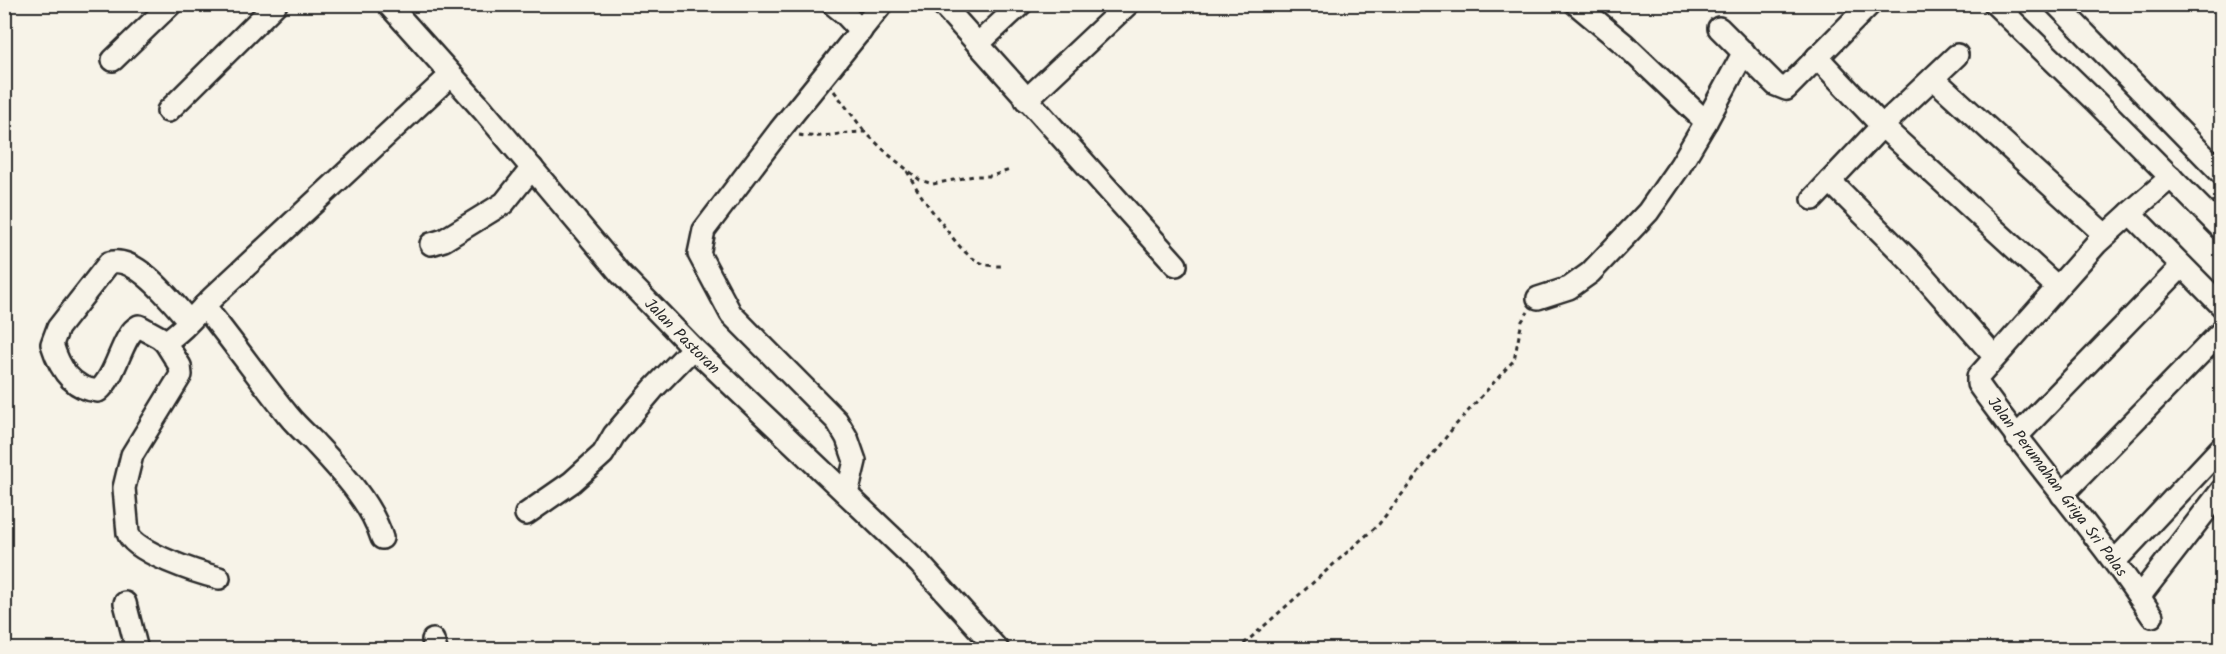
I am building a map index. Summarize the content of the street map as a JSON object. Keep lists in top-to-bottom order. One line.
{"streets":{"street":["Jalan Pastoran","Jalan Perumahan Griya Sri Palas"]}}
